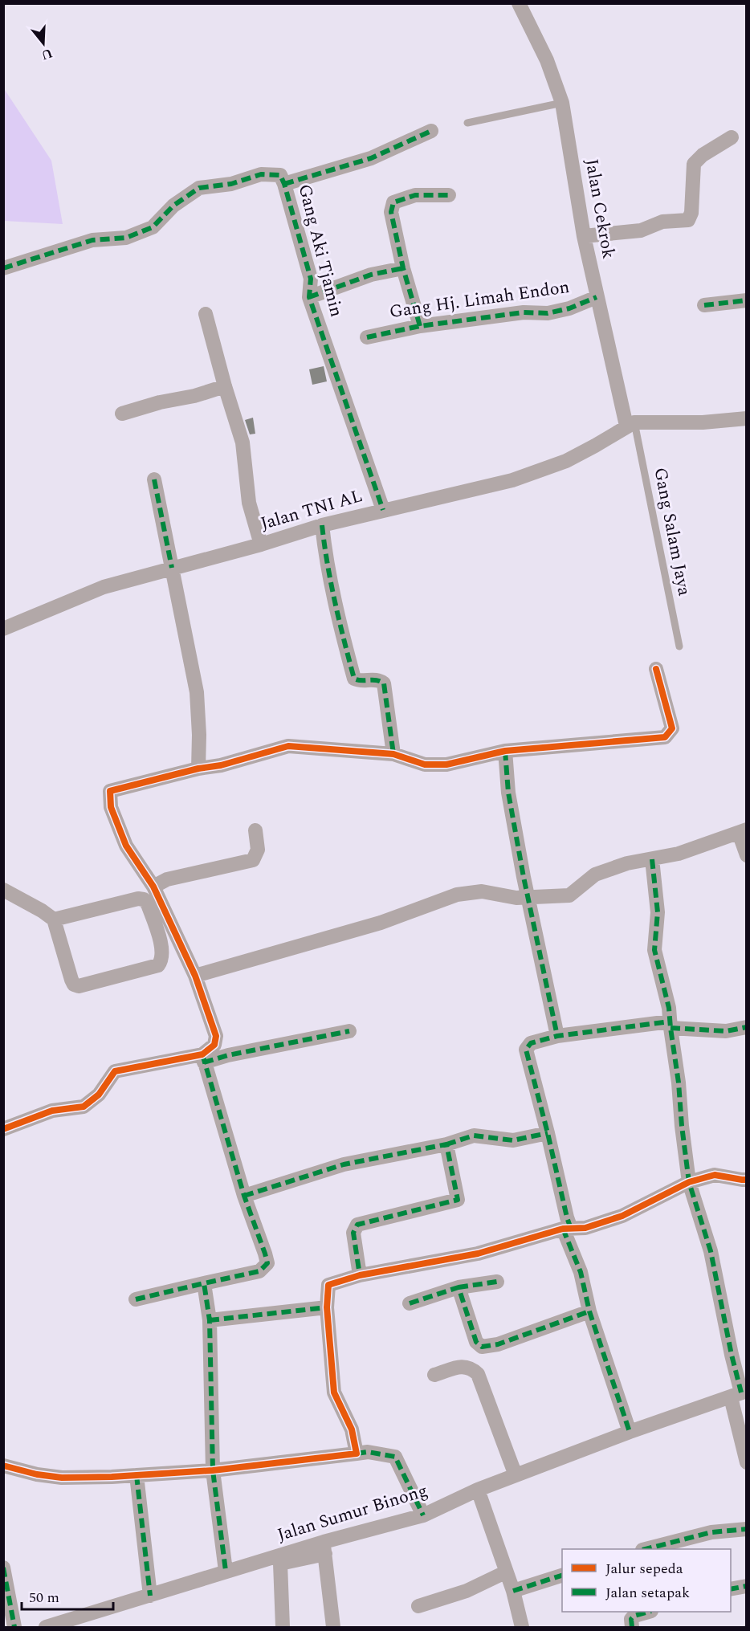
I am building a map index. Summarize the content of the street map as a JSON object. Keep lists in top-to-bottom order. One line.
{"streets":{"street":["Jalan Cekrok","Gang Aki Tjamin","Gang Hj. Limah Endon","Jalan TNI AL","Jalan Sumur Binong"],"lane":["Gang Salam Jaya"]},"crossings":[["Jalan Cekrok","Gang Hj. Limah Endon"],["Jalan Cekrok","Jalan TNI AL"],["Jalan Cekrok","Gang Salam Jaya"],["Gang Aki Tjamin","Jalan TNI AL"],["Jalan TNI AL","Gang Salam Jaya"]],"legend":["Jalur sepeda","Jalan setapak"],"scale_bar":"50 m","north":"bottom"}
